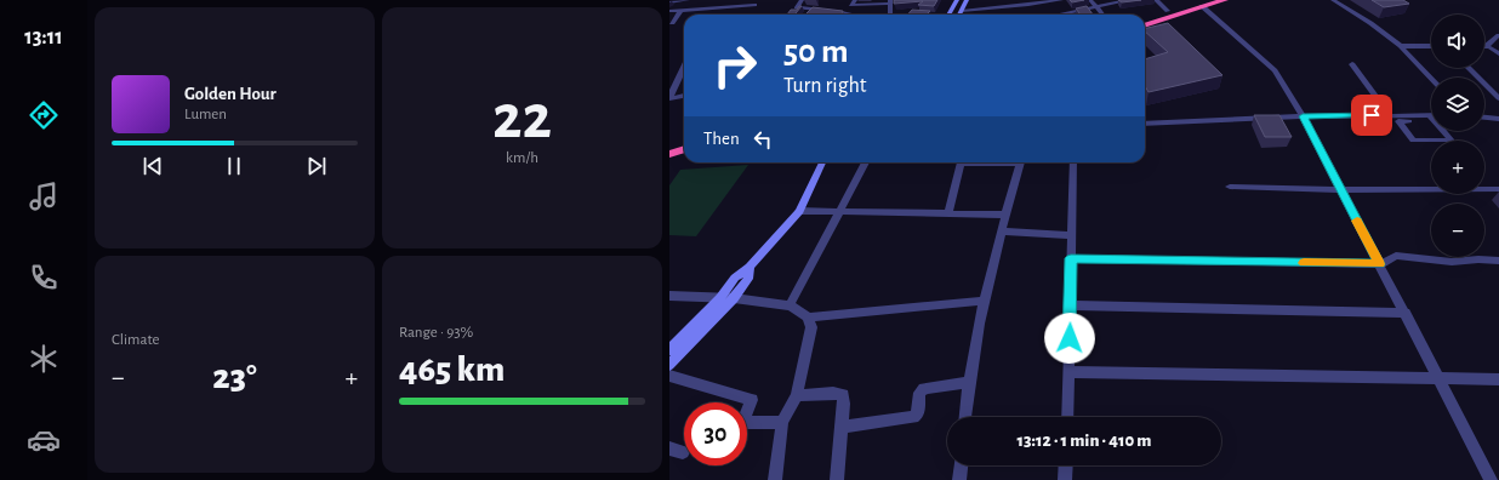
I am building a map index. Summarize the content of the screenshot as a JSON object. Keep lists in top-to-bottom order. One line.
{"page":{"tabs":"13:11","tile":[["22","km/h"],"Climate",["Range · 93%","465 km"]],"map_buttons":["+","−"],"turn":["50 m","Turn right"],"song":["Golden Hour","Lumen"],"then":"Then","heat":["−","23°","+"],"limit":"30","trip":"13:12 · 1 min · 410 m"}}
